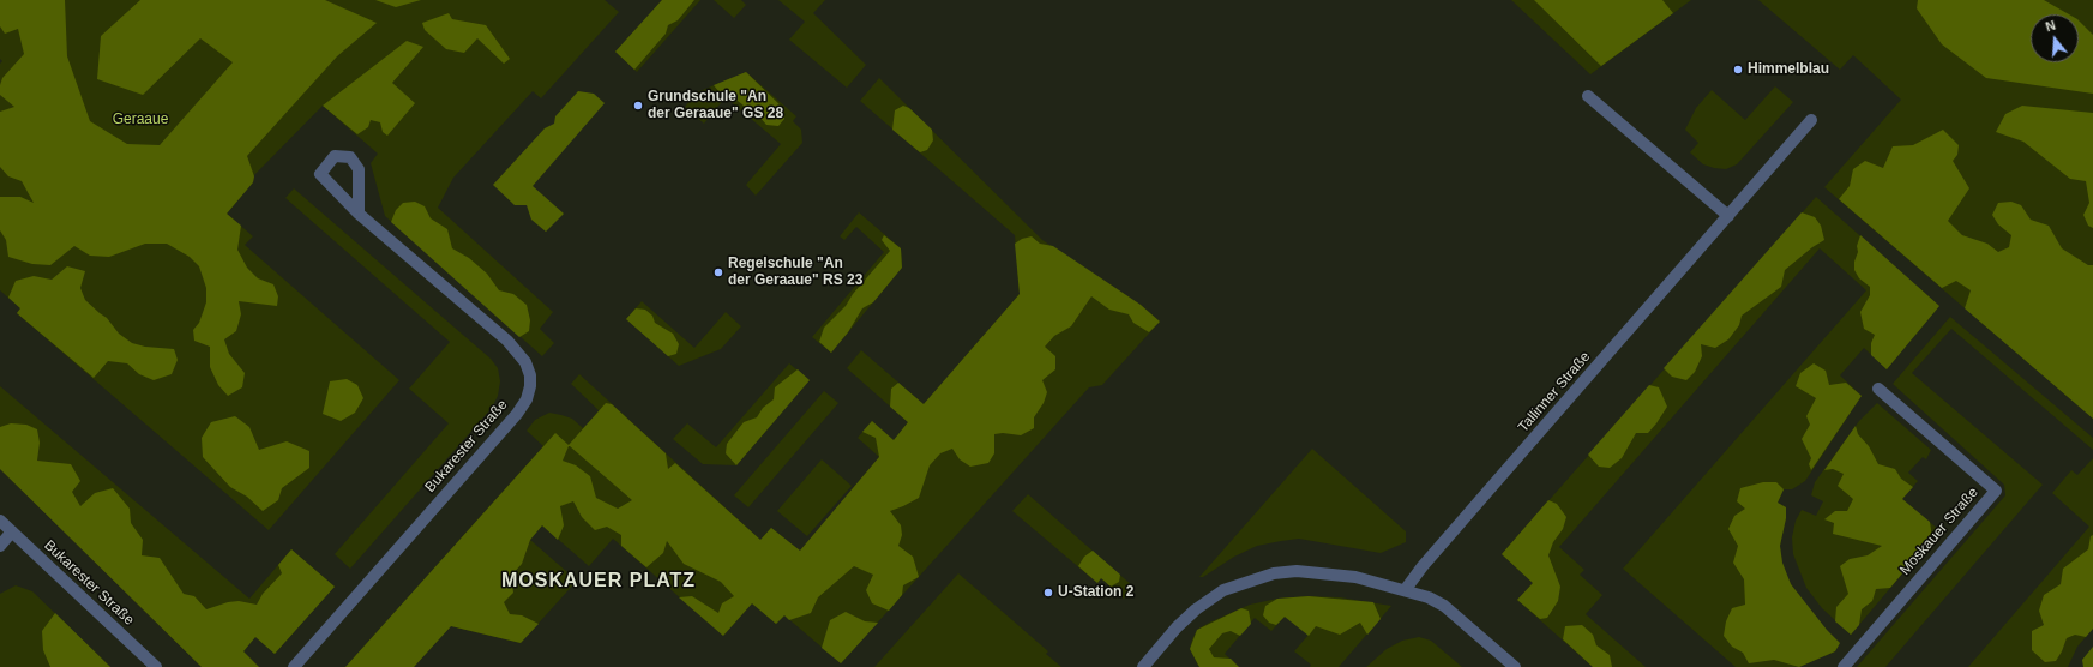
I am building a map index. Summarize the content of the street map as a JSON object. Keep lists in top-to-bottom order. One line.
{"streets":{"street":["Tallinner Straße","Bukarester Straße","Moskauer Straße"]},"districts":["MOSKAUER PLATZ"],"parks":["Geraaue"],"places":["Himmelblau","Grundschule \"An der Geraaue\" GS 28","Regelschule \"An der Geraaue\" RS 23","U-Station 2"],"north":"top"}
